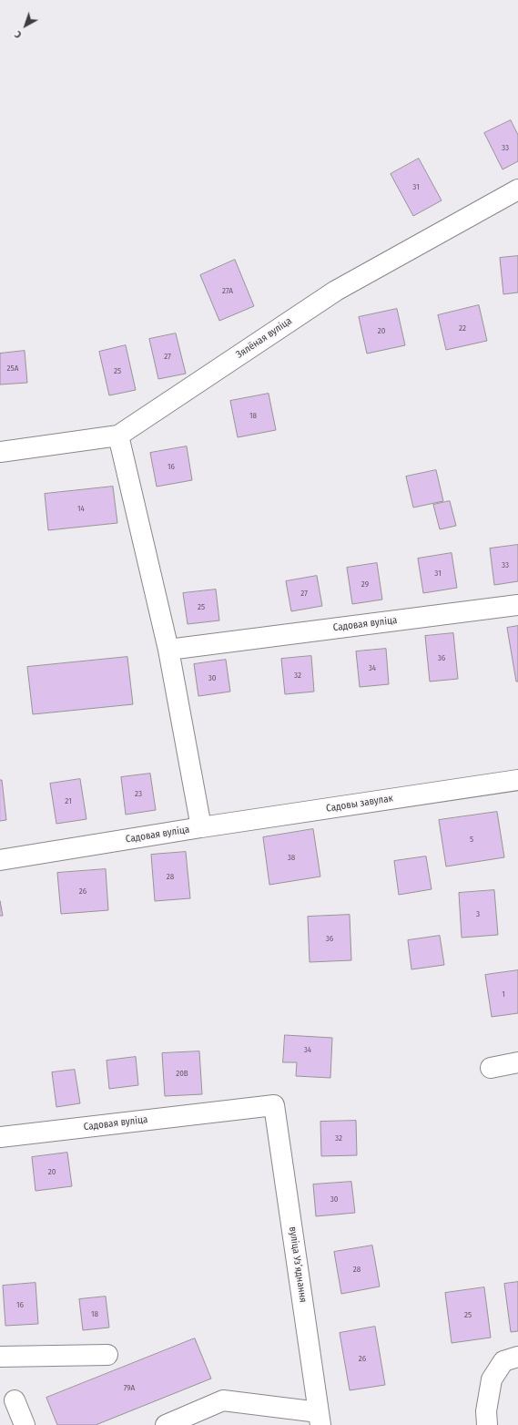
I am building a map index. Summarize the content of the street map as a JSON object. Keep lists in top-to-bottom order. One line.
{"streets":{"street":["Зялёная вуліца","Садовая вуліца","Садовы завулак","вуліца Узʼяднання"]},"crossings":[["Зялёная вуліца","Садовая вуліца"],["Садовая вуліца","Садовы завулак"],["Садовая вуліца","вуліца Узʼяднання"]],"house_numbers":["33","31","27А","22","20","27","25А","25","18","16","14","33","31","29","27","25","36","34","32","30","23","21","5","38","28","26","3","36","1","34","20В","32","20","30","28","16","18","25","26","79А"],"north":"bottom left"}
